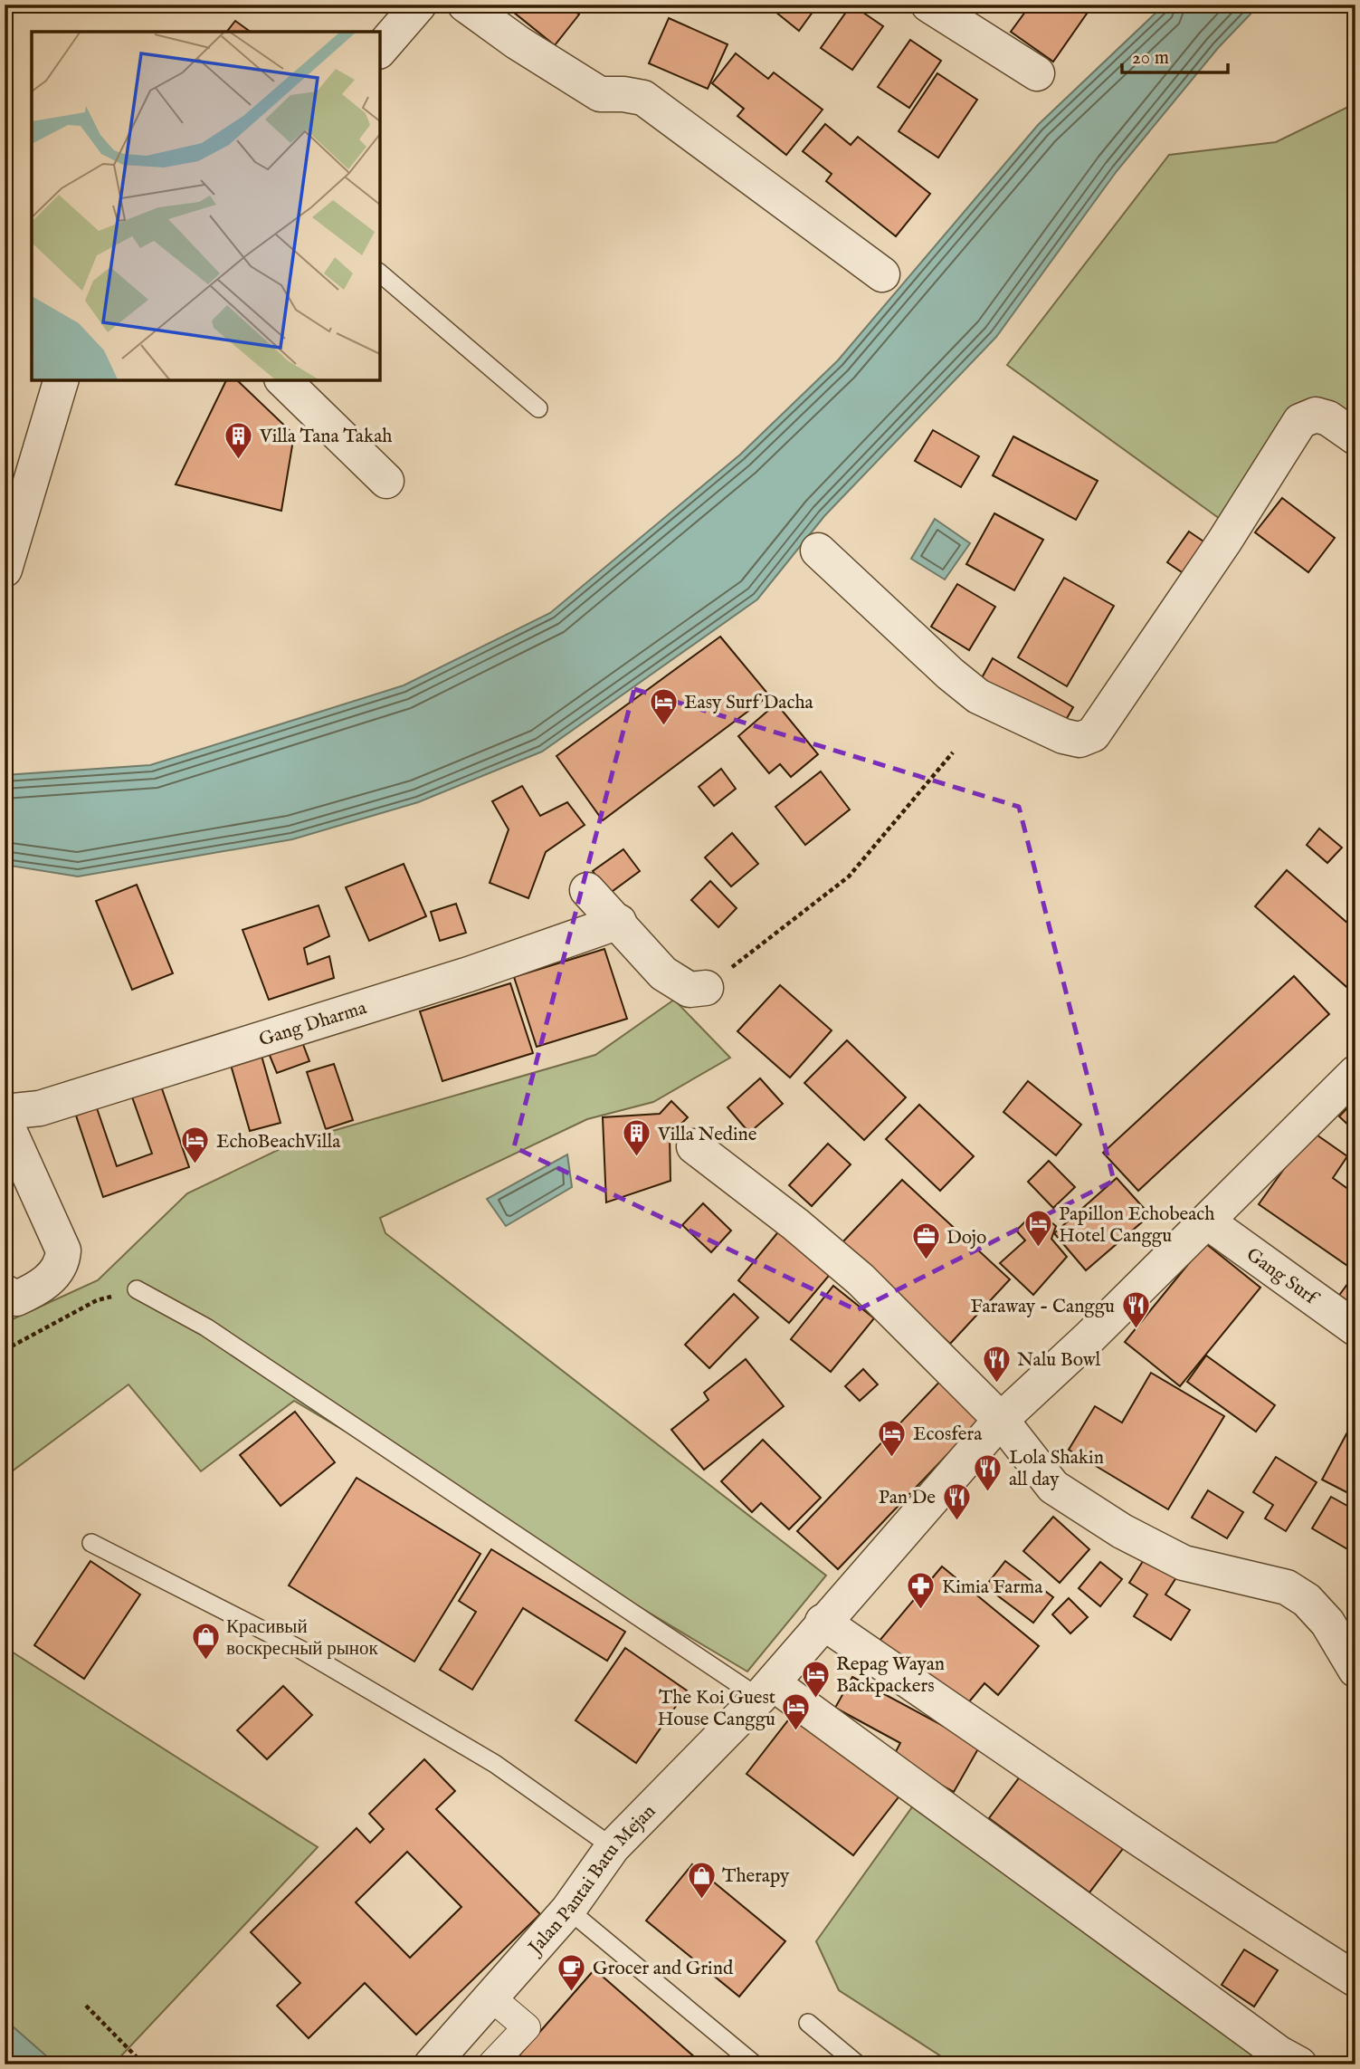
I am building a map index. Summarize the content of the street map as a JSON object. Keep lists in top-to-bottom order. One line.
{"streets":{"street":["Gang Dharma","Gang Surf","Jalan Pantai Batu Mejan"]},"crossings":[["Gang Surf","Jalan Pantai Batu Mejan"]],"places":{"building":["Villa Tana Takah","Villa Nedine"],"hotel":["Easy Surf Dacha","EchoBeachVilla","Papillon Echobeach Hotel Canggu","Ecosfera","Repag Wayan Backpackers","The Koi Guest House Canggu"],"office":["Dojo"],"restaurant":["Faraway - Canggu","Nalu Bowl","Lola Shakin all day","Pan De"],"pharmacy":["Kimia Farma"],"shop":["Красивый воскресный рынок","Therapy"],"cafe":["Grocer and Grind"]},"scale_bar":"20 m"}
